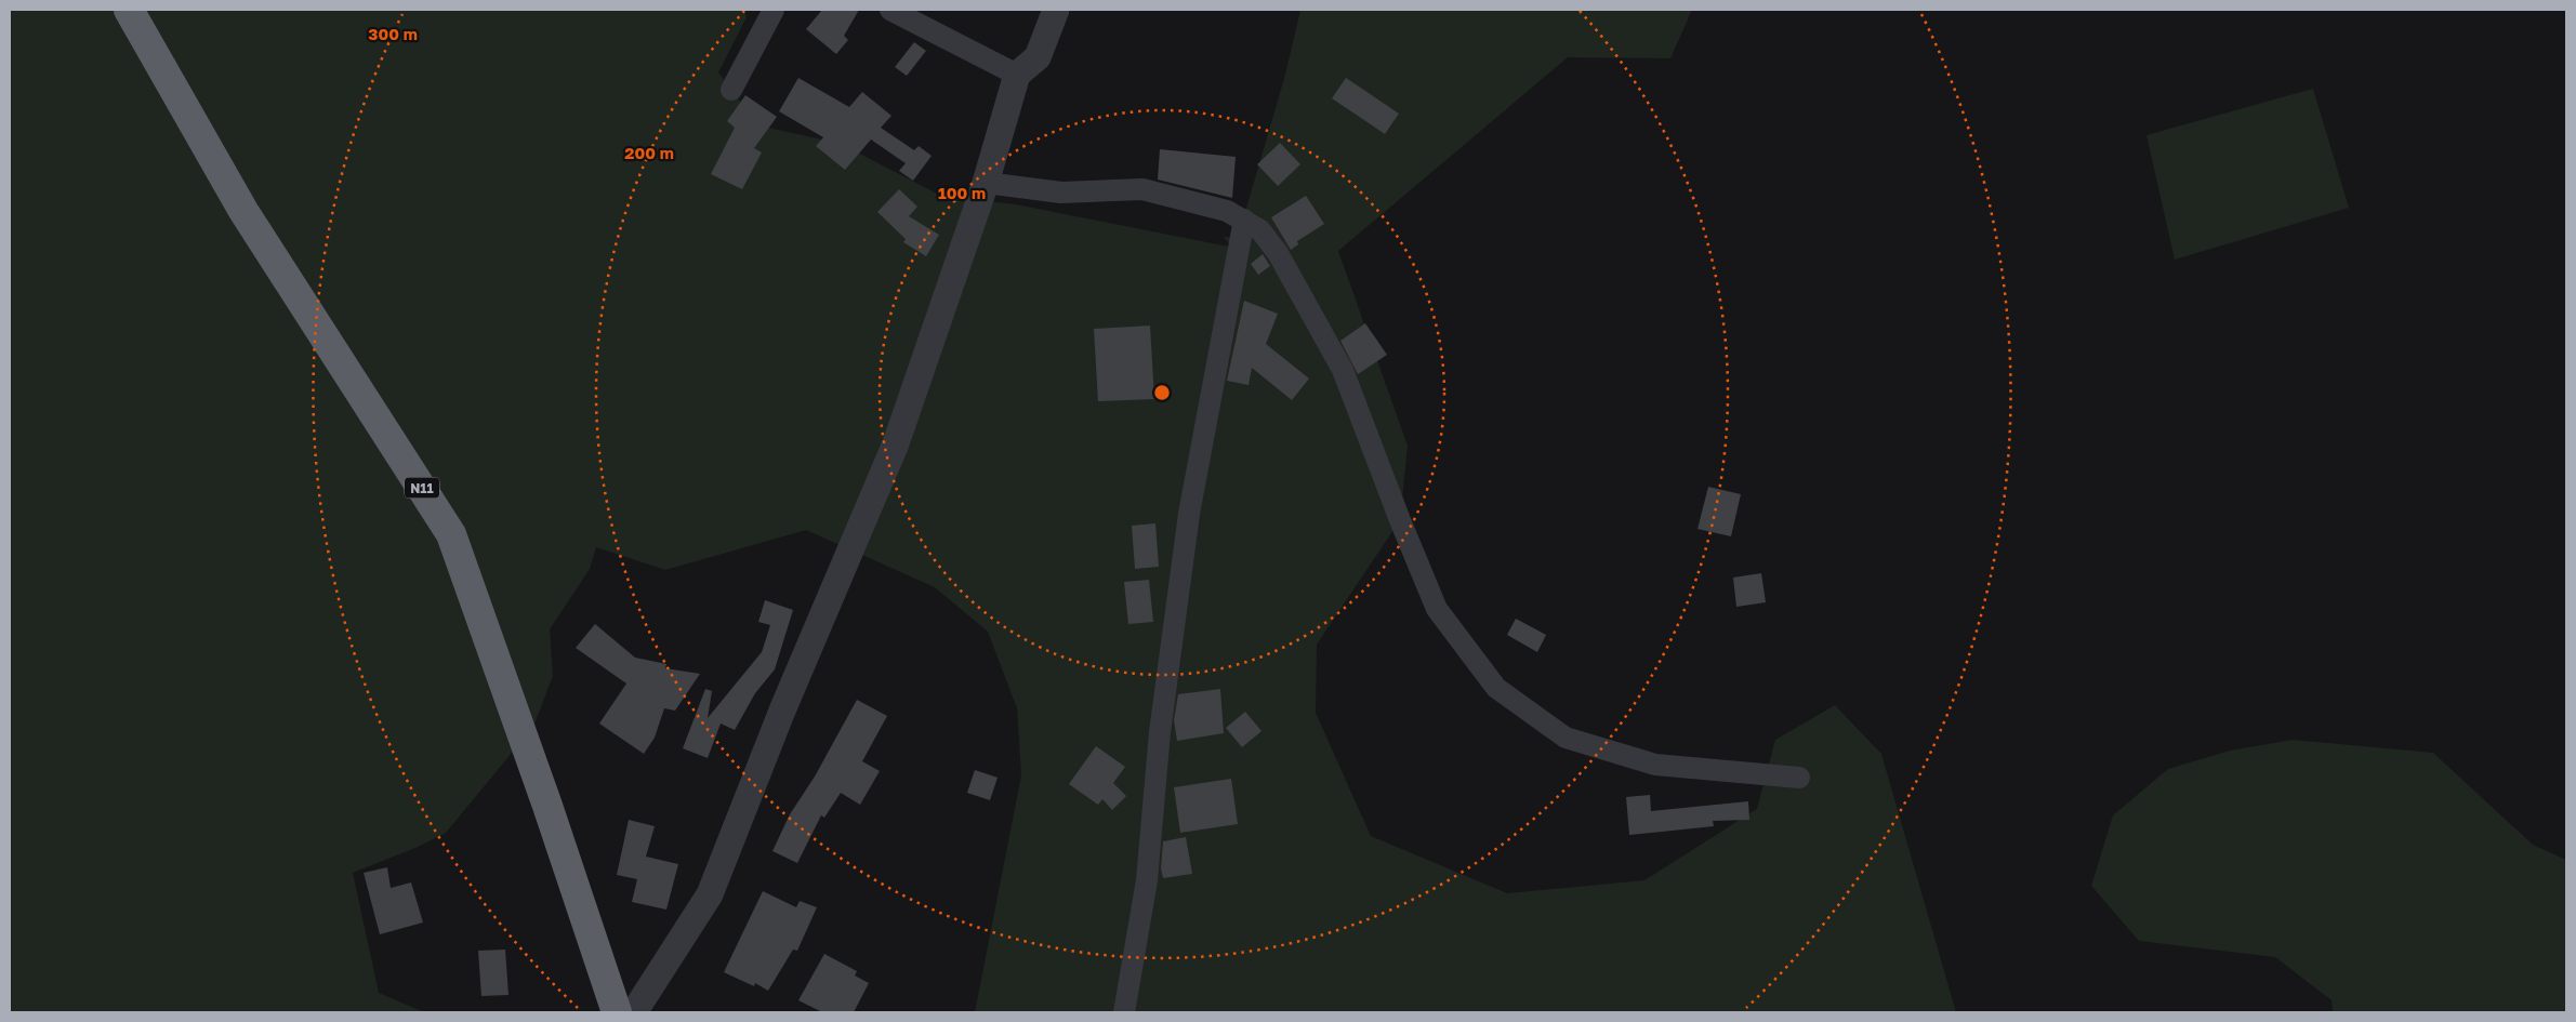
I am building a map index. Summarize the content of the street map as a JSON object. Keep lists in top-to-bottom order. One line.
{"streets":{"highway":["N11"]},"rings":["300 m","200 m","100 m"]}
